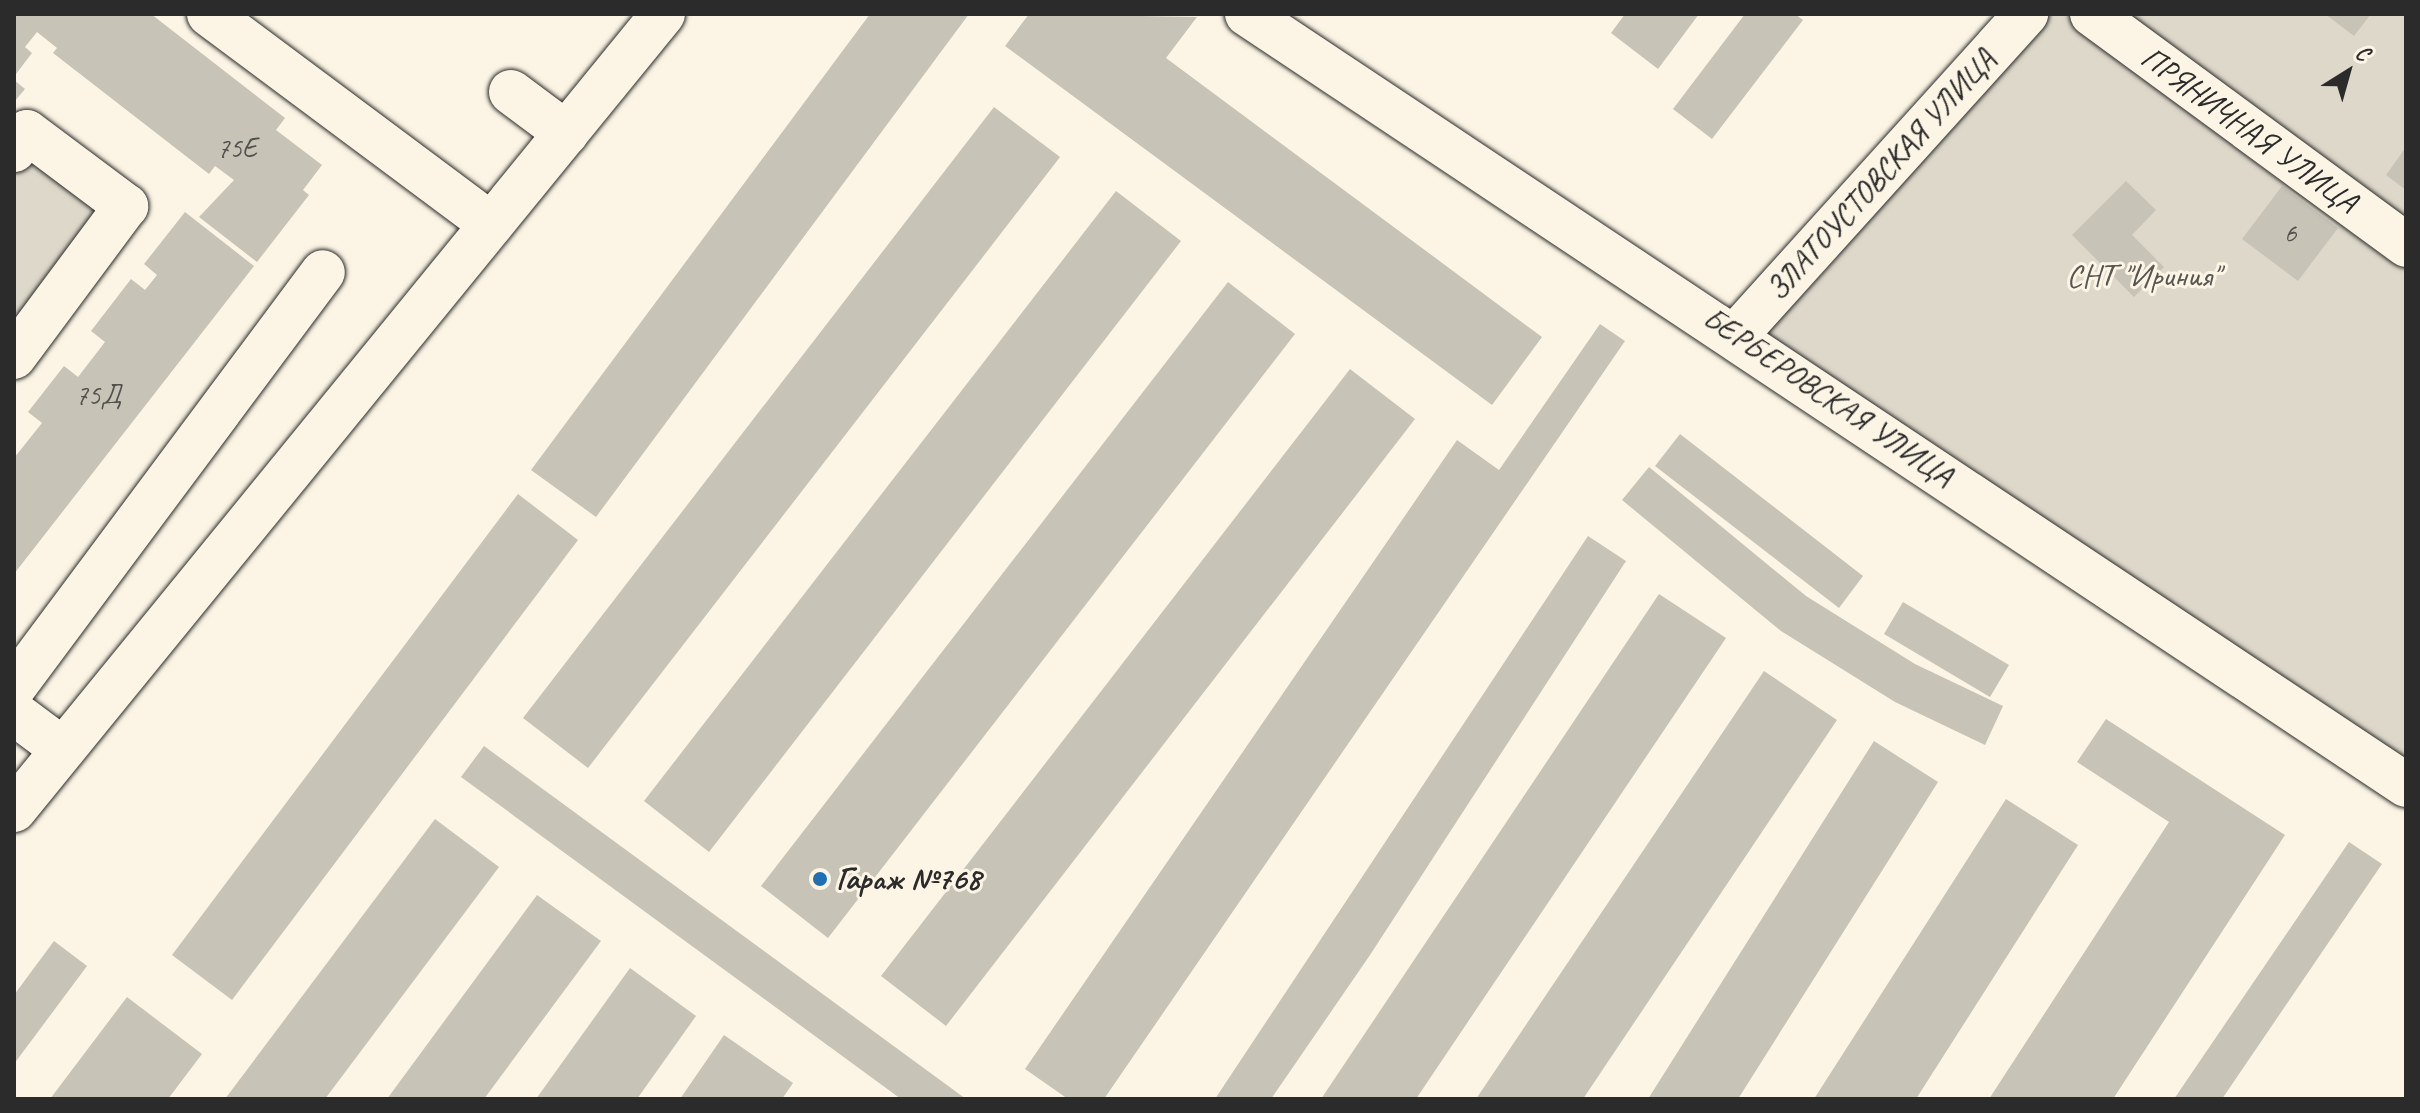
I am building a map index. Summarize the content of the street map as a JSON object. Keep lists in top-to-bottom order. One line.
{"streets":{"street":["ПРЯНИЧНАЯ УЛИЦА","ЗЛАТОУСТОВСКАЯ УЛИЦА","БЕРБЕРОВСКАЯ УЛИЦА"]},"crossings":[["ЗЛАТОУСТОВСКАЯ УЛИЦА","БЕРБЕРОВСКАЯ УЛИЦА"]],"parks":["СНТ \"Ириния\""],"places":["Гараж №768"],"house_numbers":["75Е","6","75Д"],"north":"top right"}
